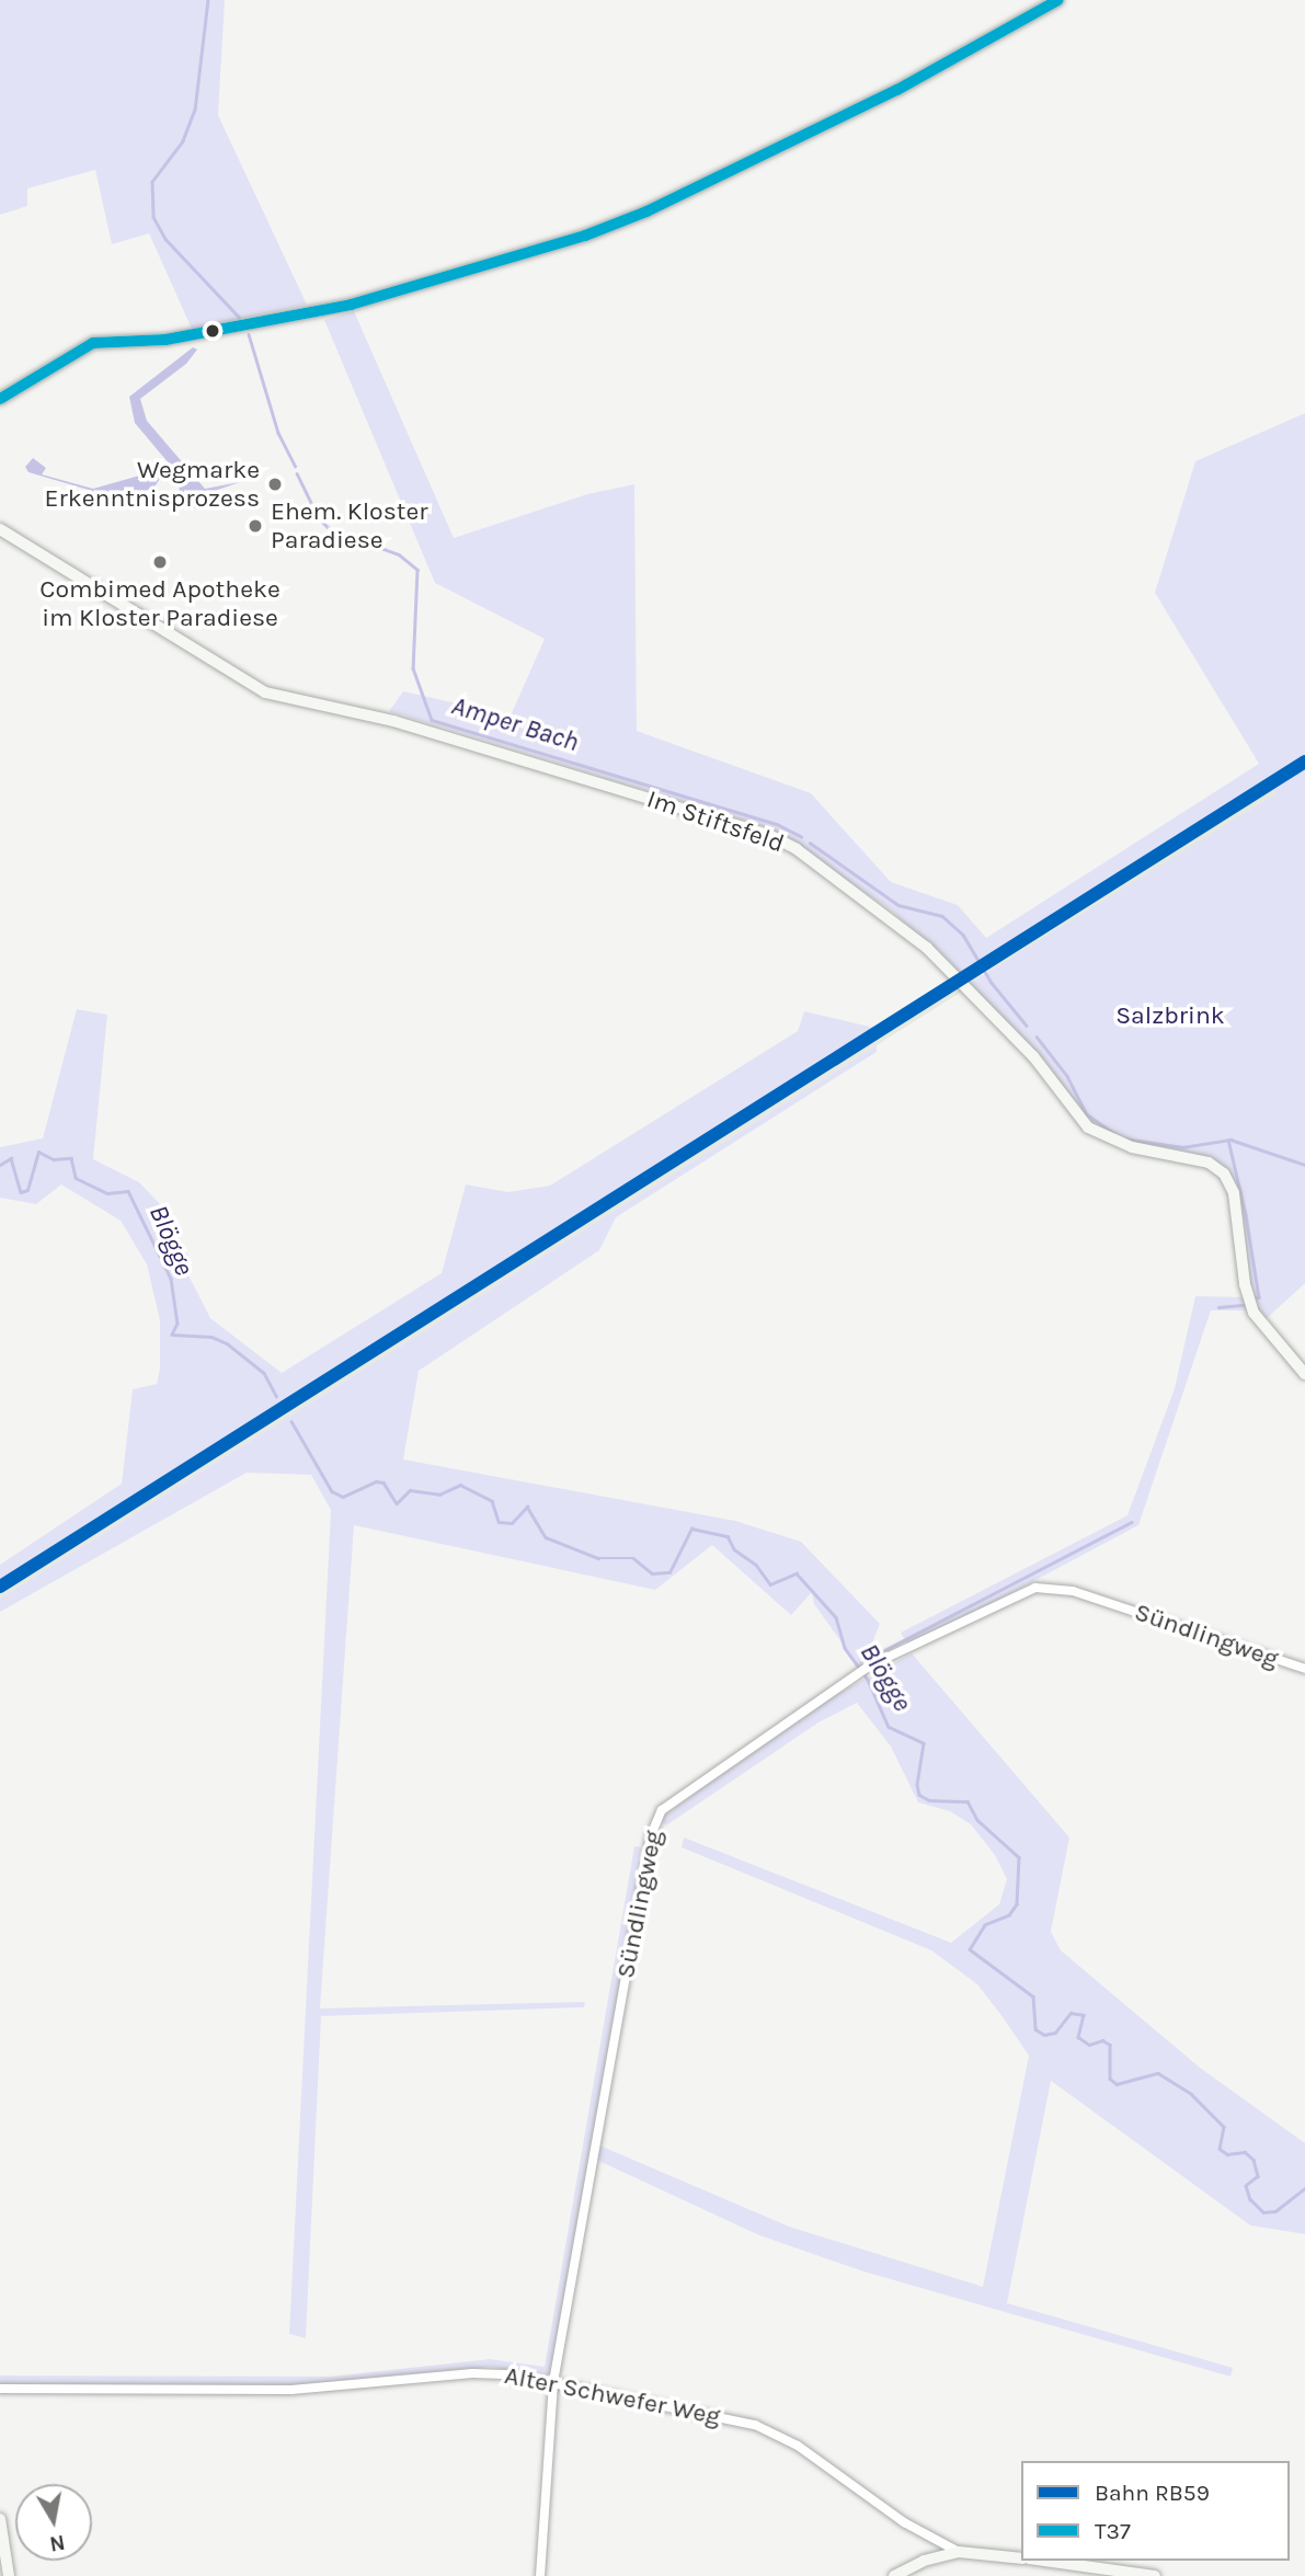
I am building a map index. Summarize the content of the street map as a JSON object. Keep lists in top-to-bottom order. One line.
{"streets":{"street":["Im Stiftsfeld","Sündlingweg","Alter Schwefer Weg"]},"crossings":[["Sündlingweg","Alter Schwefer Weg"]],"water":["Amper Bach","Blögge"],"parks":["Salzbrink"],"places":["Wegmarke Erkenntnisprozess","Ehem. Kloster Paradiese","Combimed Apotheke im Kloster Paradiese"],"lines":["transit line T37","rail line RB59"],"legend":["Bahn RB59","T37"],"north":"bottom"}
